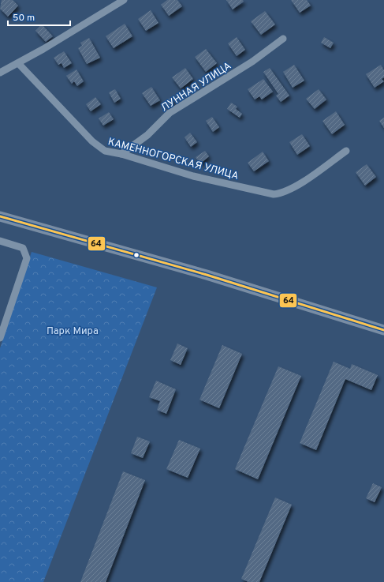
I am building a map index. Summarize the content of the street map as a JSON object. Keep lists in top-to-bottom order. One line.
{"streets":{"street":["ЛУННАЯ УЛИЦА","КАМЕННОГОРСКАЯ УЛИЦА"]},"crossings":[["ЛУННАЯ УЛИЦА","КАМЕННОГОРСКАЯ УЛИЦА"]],"parks":["Парк Мира"],"lines":["transit line 64"],"scale_bar":"50 m"}
